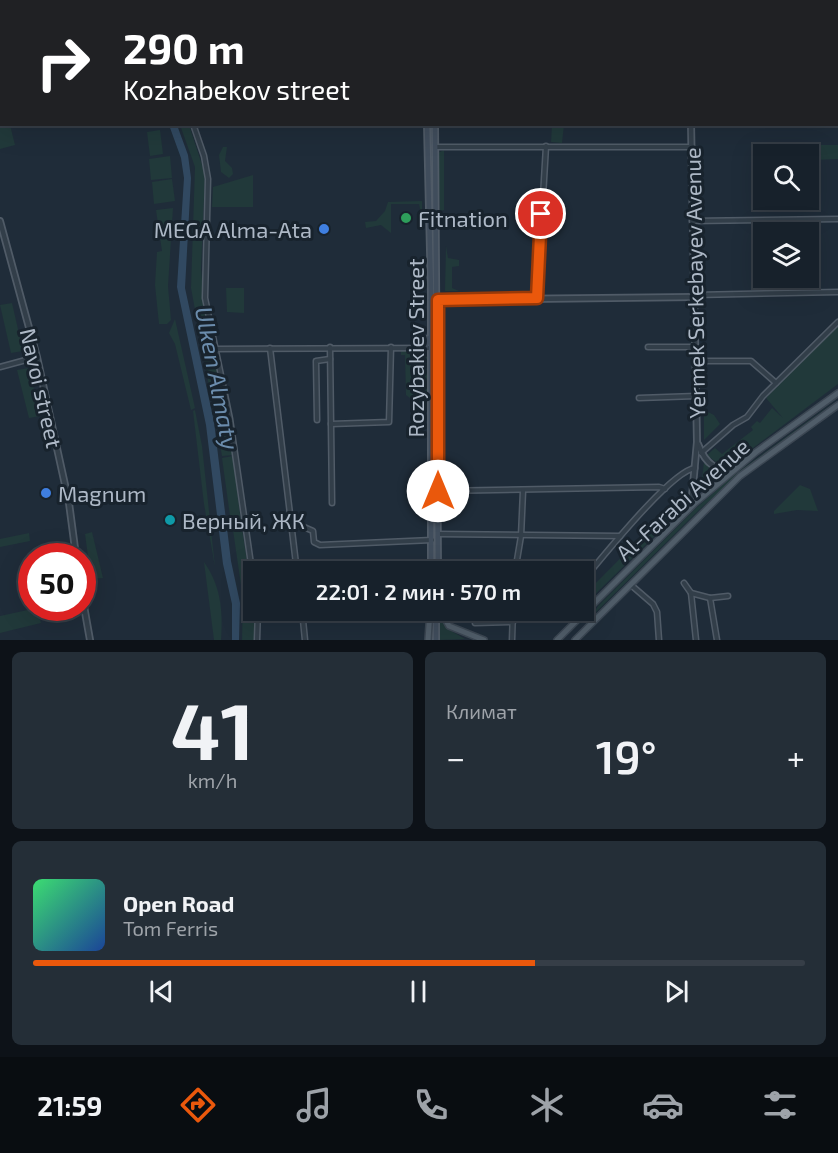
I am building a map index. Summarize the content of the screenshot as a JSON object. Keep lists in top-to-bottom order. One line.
{"streets":{"main road":["Rozybakiev Street","Al-Farabi Avenue"],"street":["Yermek Serkebayev Avenue","Navoi street"]},"crossings":[["Yermek Serkebayev Avenue","Al-Farabi Avenue"]],"water":["Ulken Almaty"],"places":["Fitnation","MEGA Alma-Ata","Magnum","Верный, ЖК"],"page":{"turn":["290 m","Kozhabekov street"],"limit":"50","trip":"22:01 · 2 мин · 570 m","tile":[["41","km/h"],"Климат"],"heat":["−","19°","+"],"song":["Open Road","Tom Ferris"],"tabs":"21:59"}}
